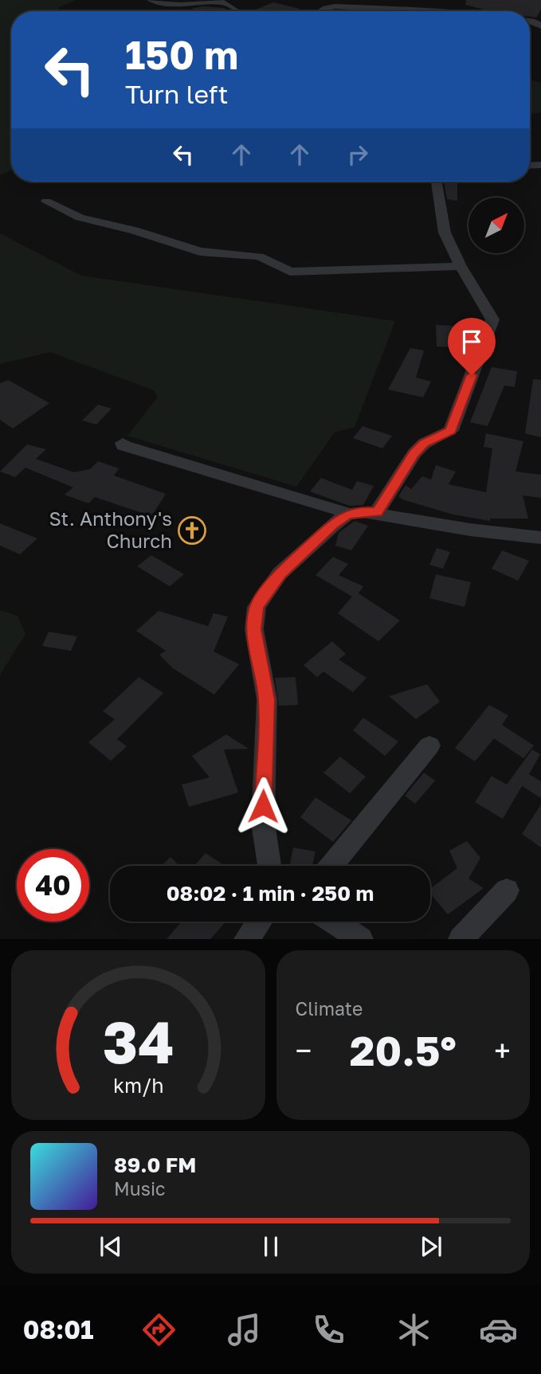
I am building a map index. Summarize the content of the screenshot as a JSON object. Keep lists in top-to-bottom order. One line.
{"places":{"church":["St. Anthony's Church"]},"north":"top right","page":{"turn":["150 m","Turn left"],"limit":"40","trip":"08:02 · 1 min · 250 m","tile":"Climate","heat":["−","20.5°","+"],"song":["89.0 FM","Music"],"tabs":"08:01","gauge":["34","km/h"]}}
